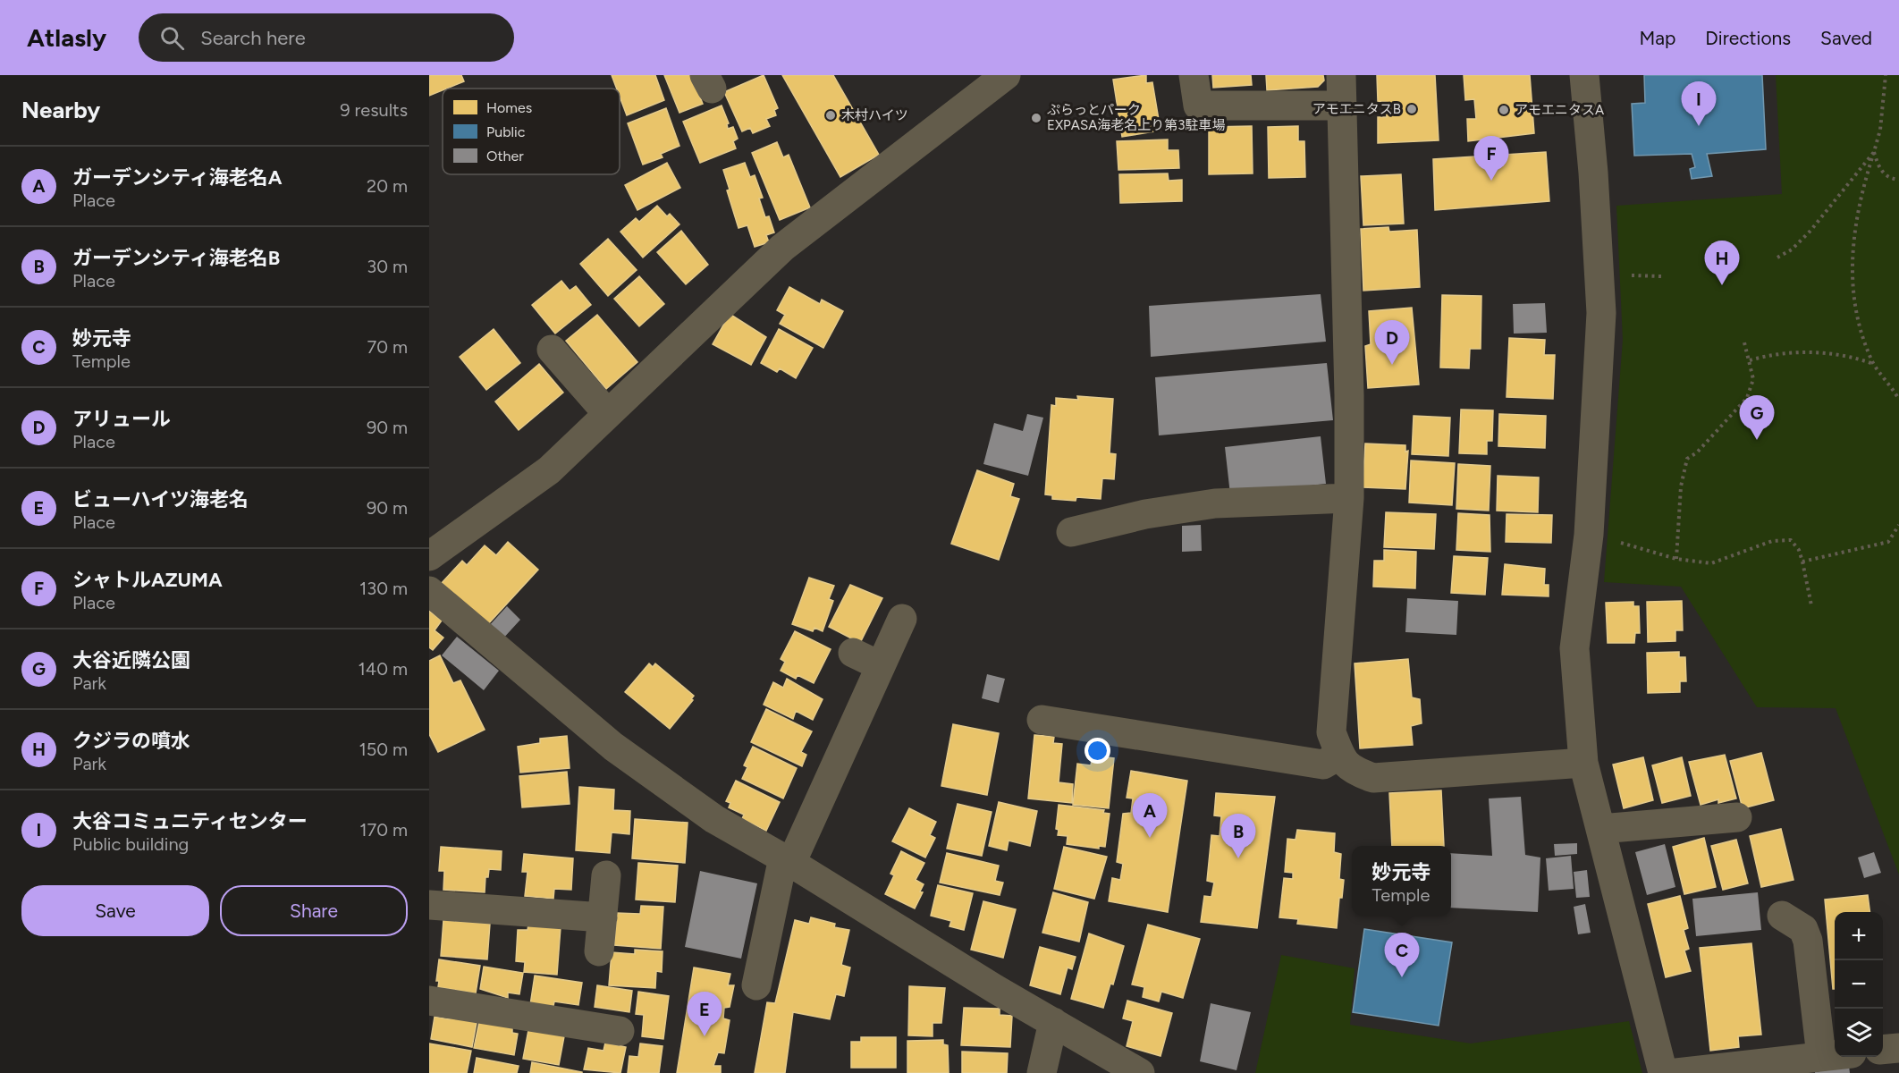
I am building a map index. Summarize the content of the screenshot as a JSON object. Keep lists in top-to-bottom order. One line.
{"places":["アモエニタスB","アモエニタスA","木村ハイツ","ぷらっとパーク EXPASA海老名上り第3駐車場"],"legend":["Homes","Public","Other"],"page":{"header":"Atlasly","search":"Search here","nav":["Map","Directions","Saved"],"heading":["Nearby","9 results"],"pins":["I","F","H","D","G","A","B","C","E"],"list":[{"mark":"A","name":"ガーデンシティ海老名A","note":"Place","value":"20 m"},{"mark":"B","name":"ガーデンシティ海老名B","note":"Place","value":"30 m"},{"mark":"C","name":"妙元寺","note":"Temple","value":"70 m"},{"mark":"D","name":"アリュール","note":"Place","value":"90 m"},{"mark":"E","name":"ビューハイツ海老名","note":"Place","value":"90 m"},{"mark":"F","name":"シャトルAZUMA","note":"Place","value":"130 m"},{"mark":"G","name":"大谷近隣公園","note":"Park","value":"140 m"},{"mark":"H","name":"クジラの噴水","note":"Park","value":"150 m"},{"mark":"I","name":"大谷コミュニティセンター","note":"Public building","value":"170 m"}],"popup":["妙元寺","Temple"],"buttons":["Save","Share"],"map_buttons":["+","−"]}}
